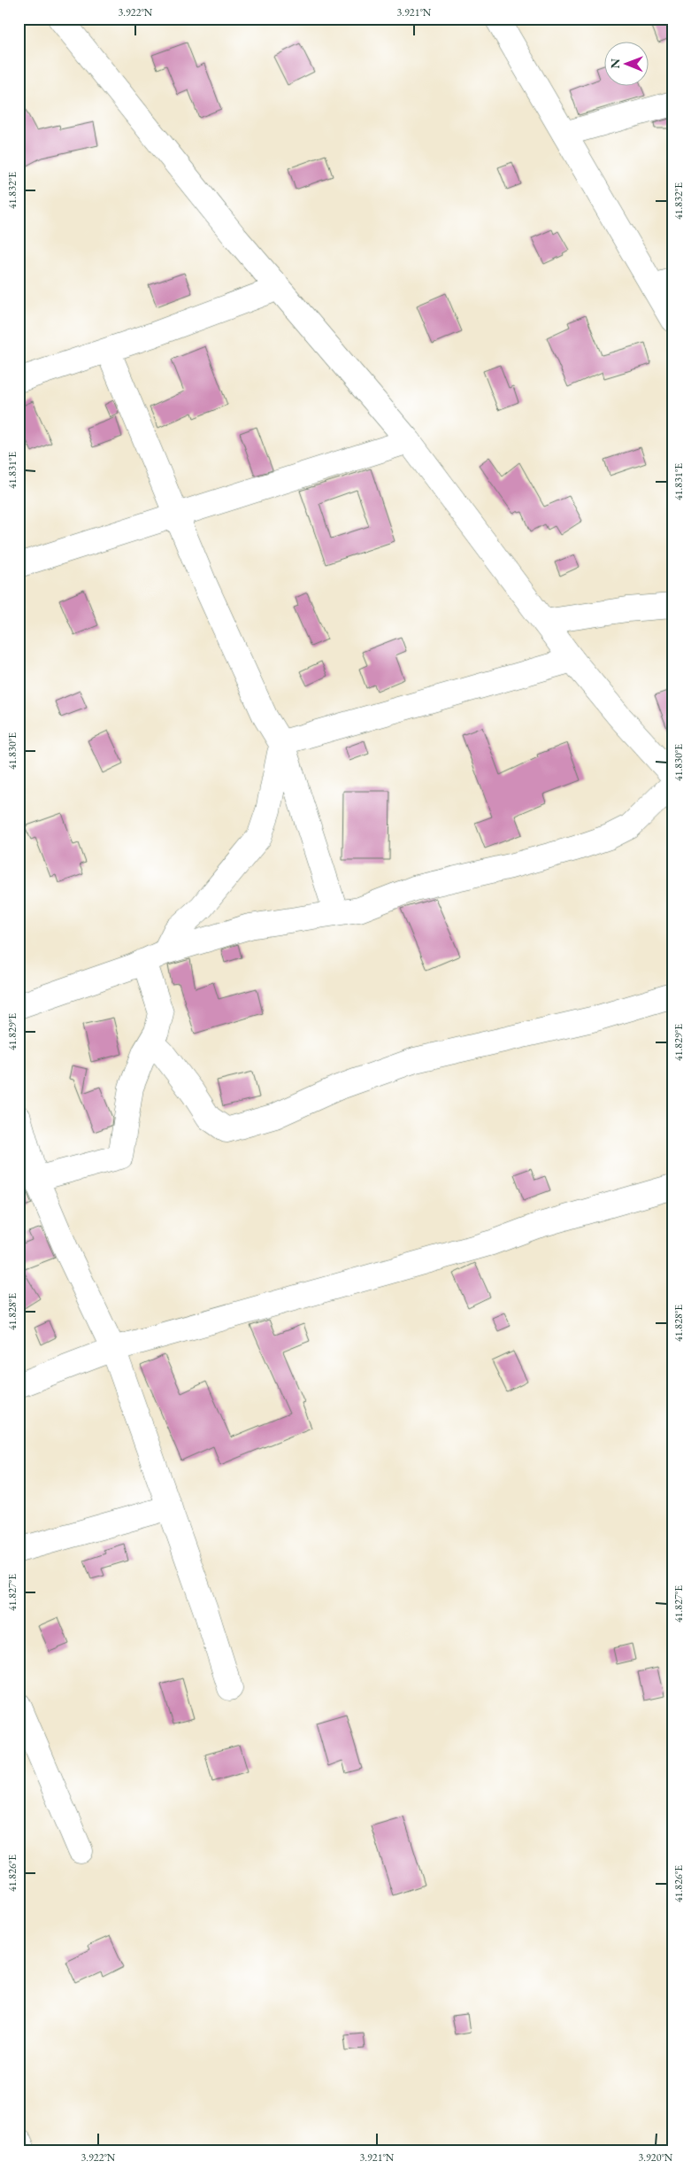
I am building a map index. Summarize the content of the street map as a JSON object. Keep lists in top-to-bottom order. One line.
{"north":"left","coordinates":["3.922°N","3.921°N","41.832°E","41.831°E","41.830°E","41.829°E","41.828°E","41.827°E","41.826°E","3.920°N"]}
